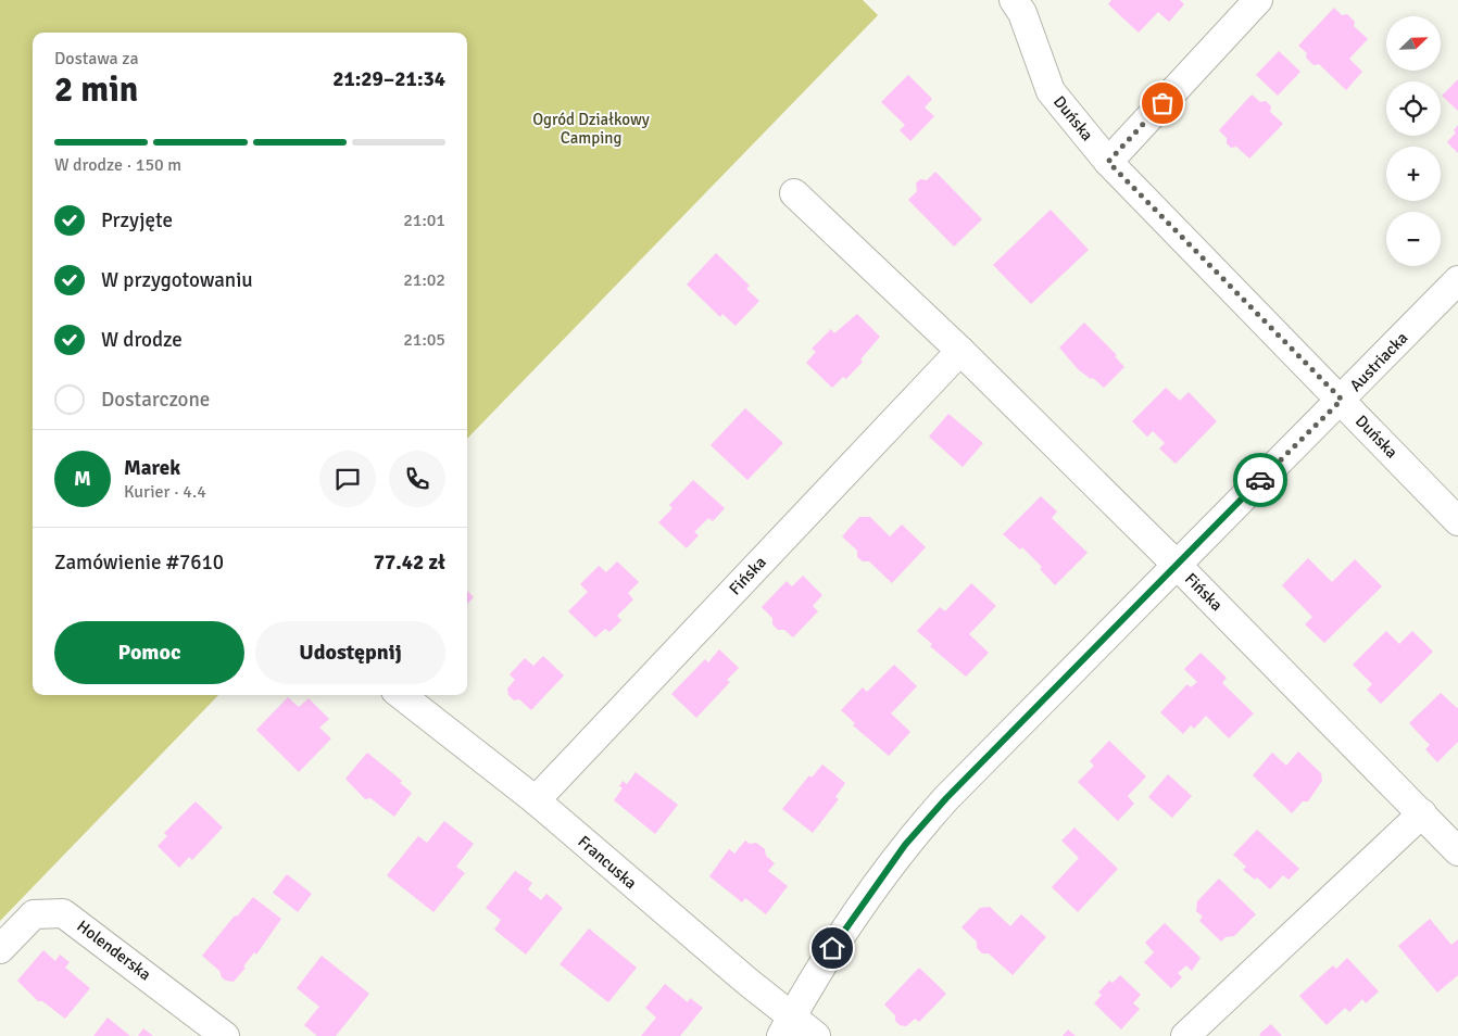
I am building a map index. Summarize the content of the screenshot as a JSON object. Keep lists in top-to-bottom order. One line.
{"streets":{"street":["Duńska","Austriacka","Fińska","Francuska","Holenderska"]},"crossings":[["Duńska","Austriacka"],["Austriacka","Fińska"],["Fińska","Francuska"]],"parks":["Ogród Działkowy Camping"],"north":"top right","page":{"map_buttons":["+","−"],"heading":["2 min","Dostawa za","21:29–21:34"],"panel":["Marek","Kurier · 4.4","Zamówienie #7610","77.42 zł"],"bar":"W drodze · 150 m","list":[["Przyjęte","21:01"],["W przygotowaniu","21:02"],["W drodze","21:05"],"Dostarczone"],"round":"M","buttons":["Pomoc","Udostępnij"]}}
